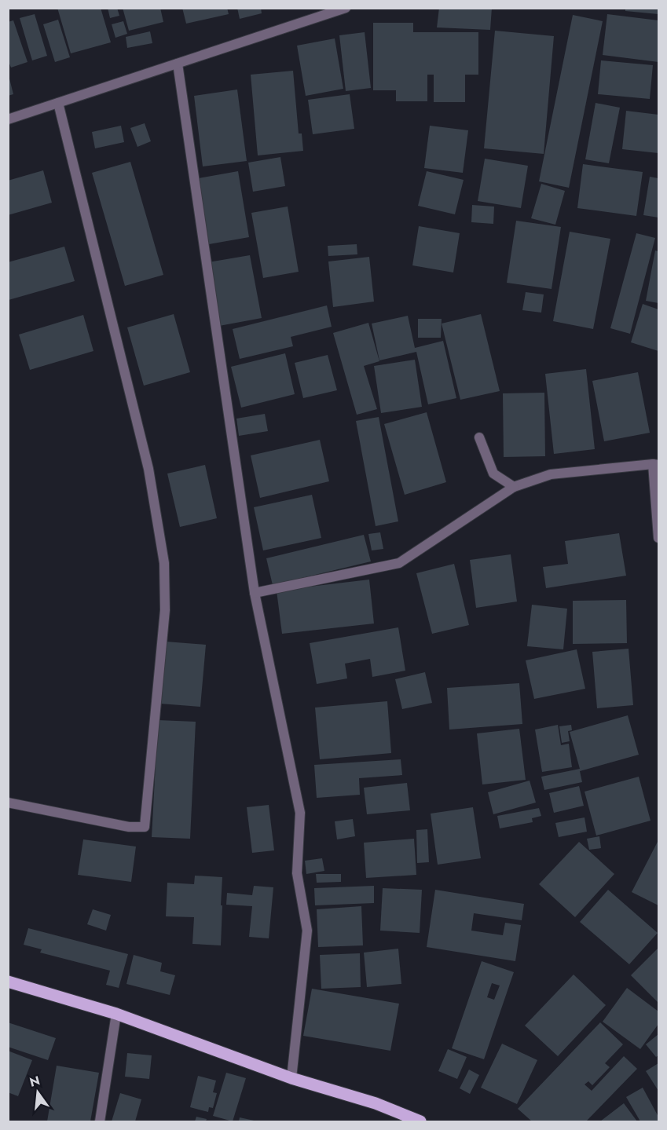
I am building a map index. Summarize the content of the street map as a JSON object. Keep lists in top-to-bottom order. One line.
{"north":"top"}
